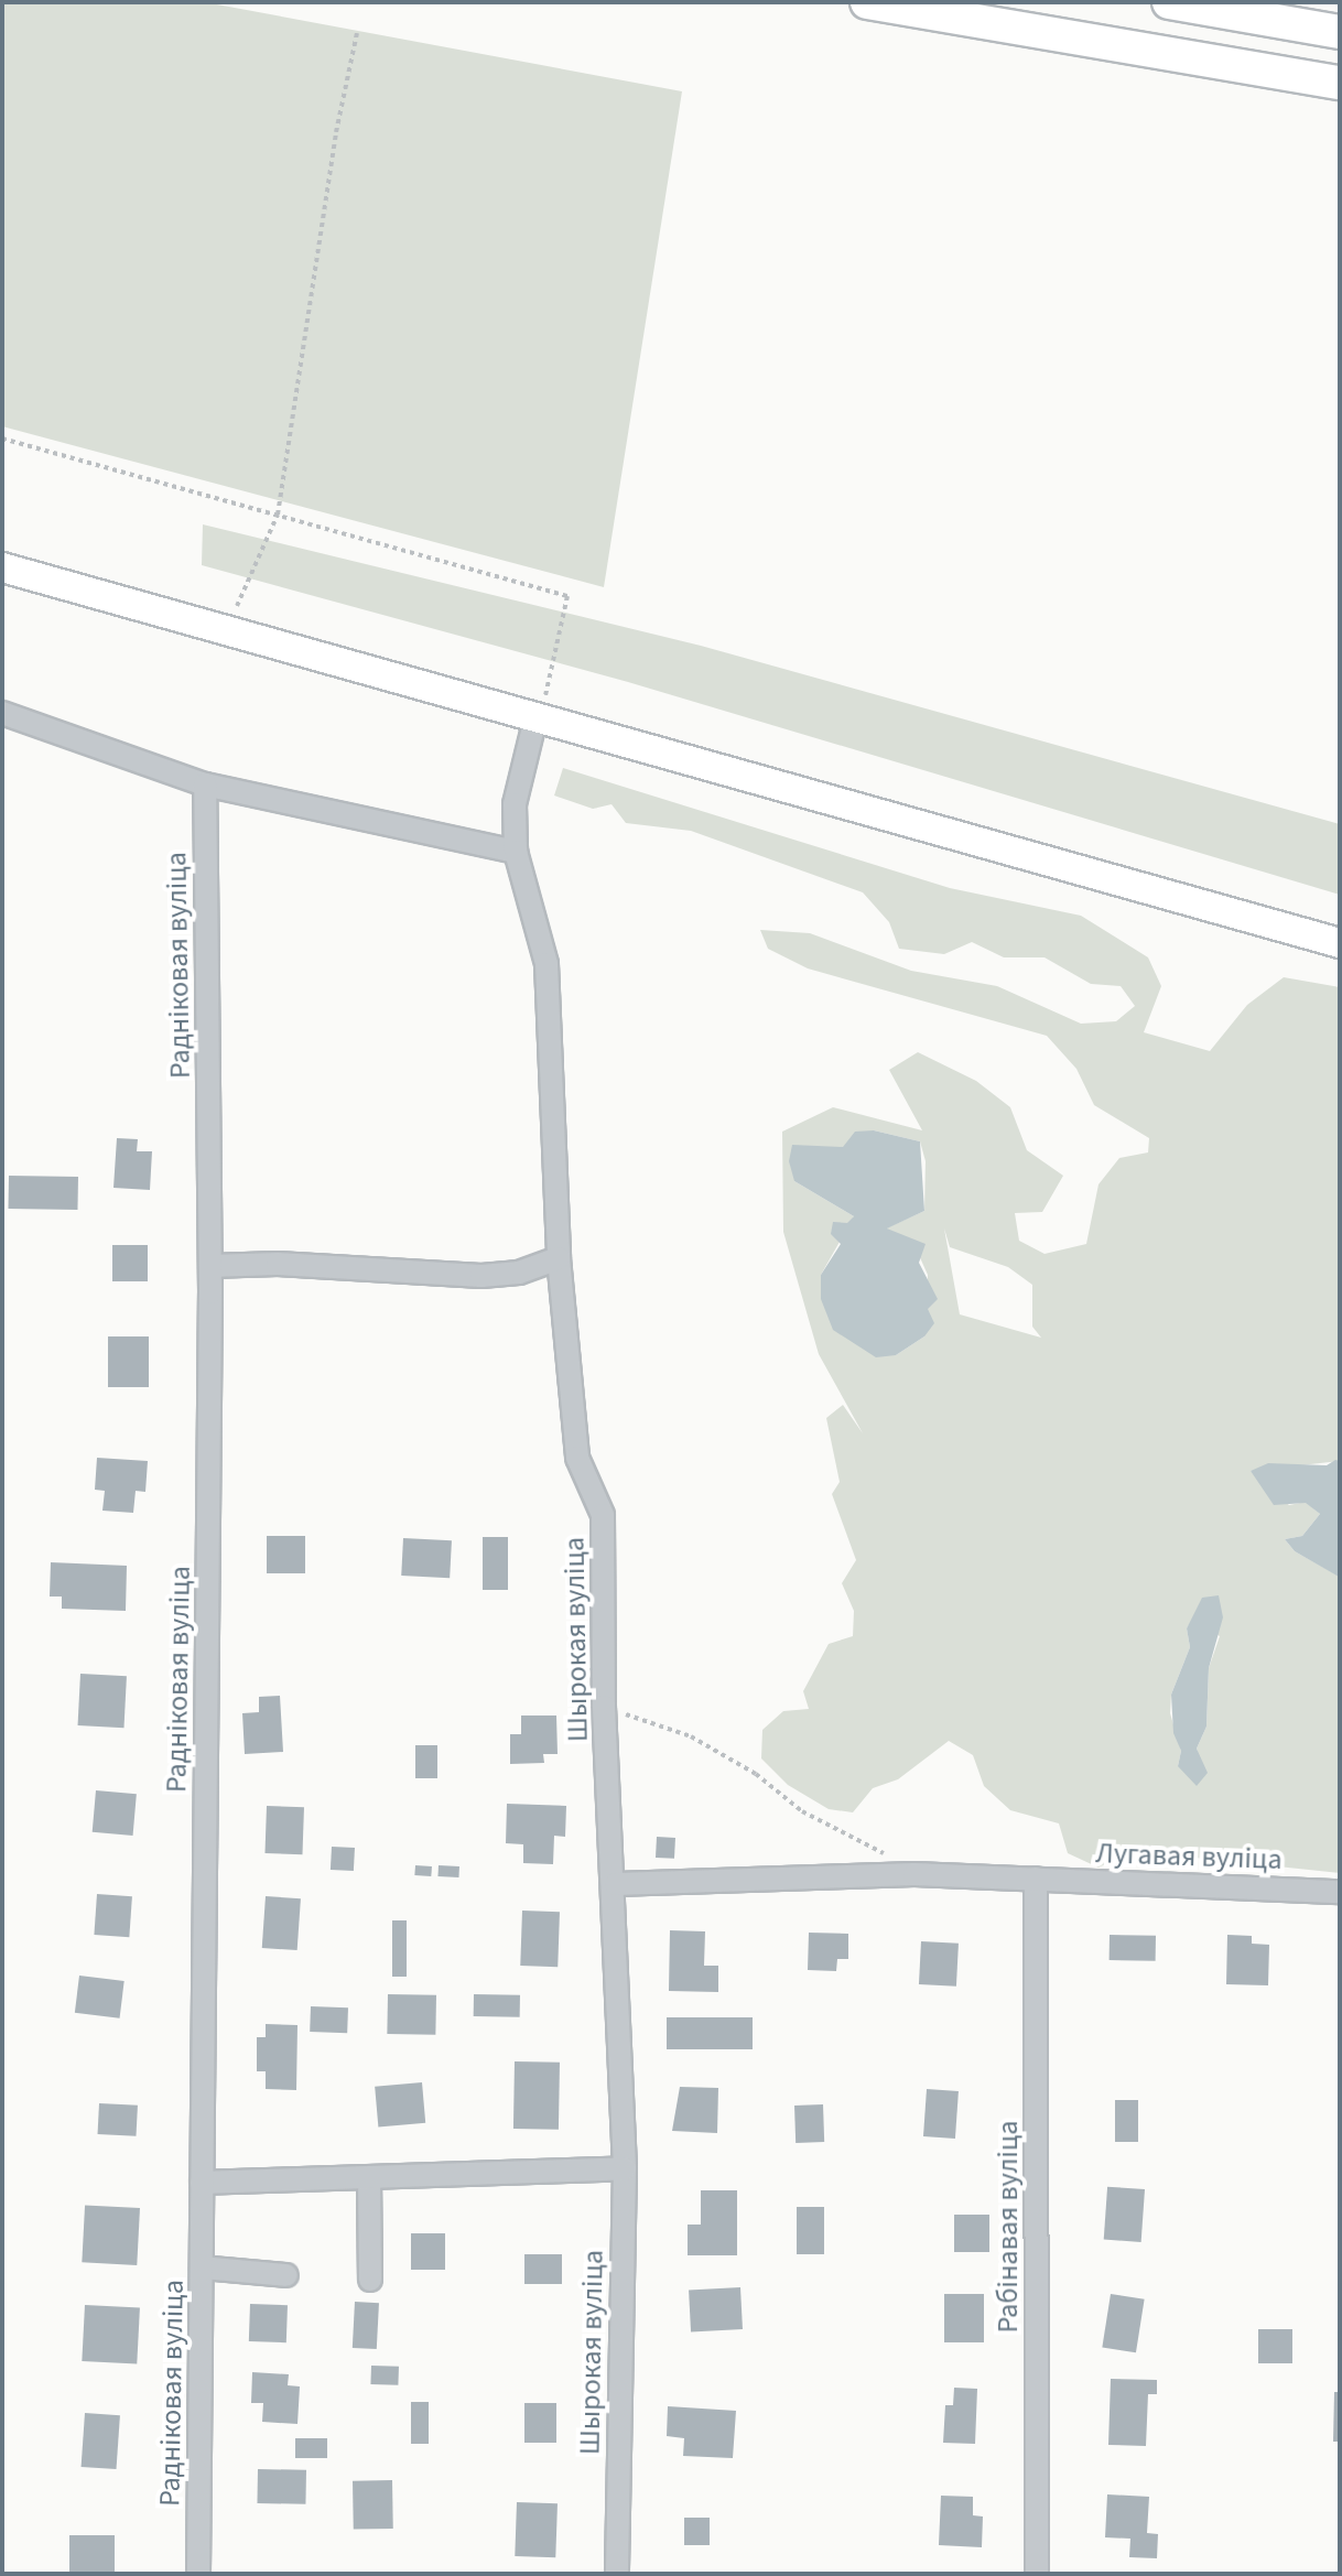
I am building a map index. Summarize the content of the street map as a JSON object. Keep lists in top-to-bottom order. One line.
{"streets":{"street":["Радніковая вуліца","Шырокая вуліца","Лугавая вуліца","Рабінавая вуліца"]},"crossings":[["Шырокая вуліца","Лугавая вуліца"],["Лугавая вуліца","Рабінавая вуліца"]]}
